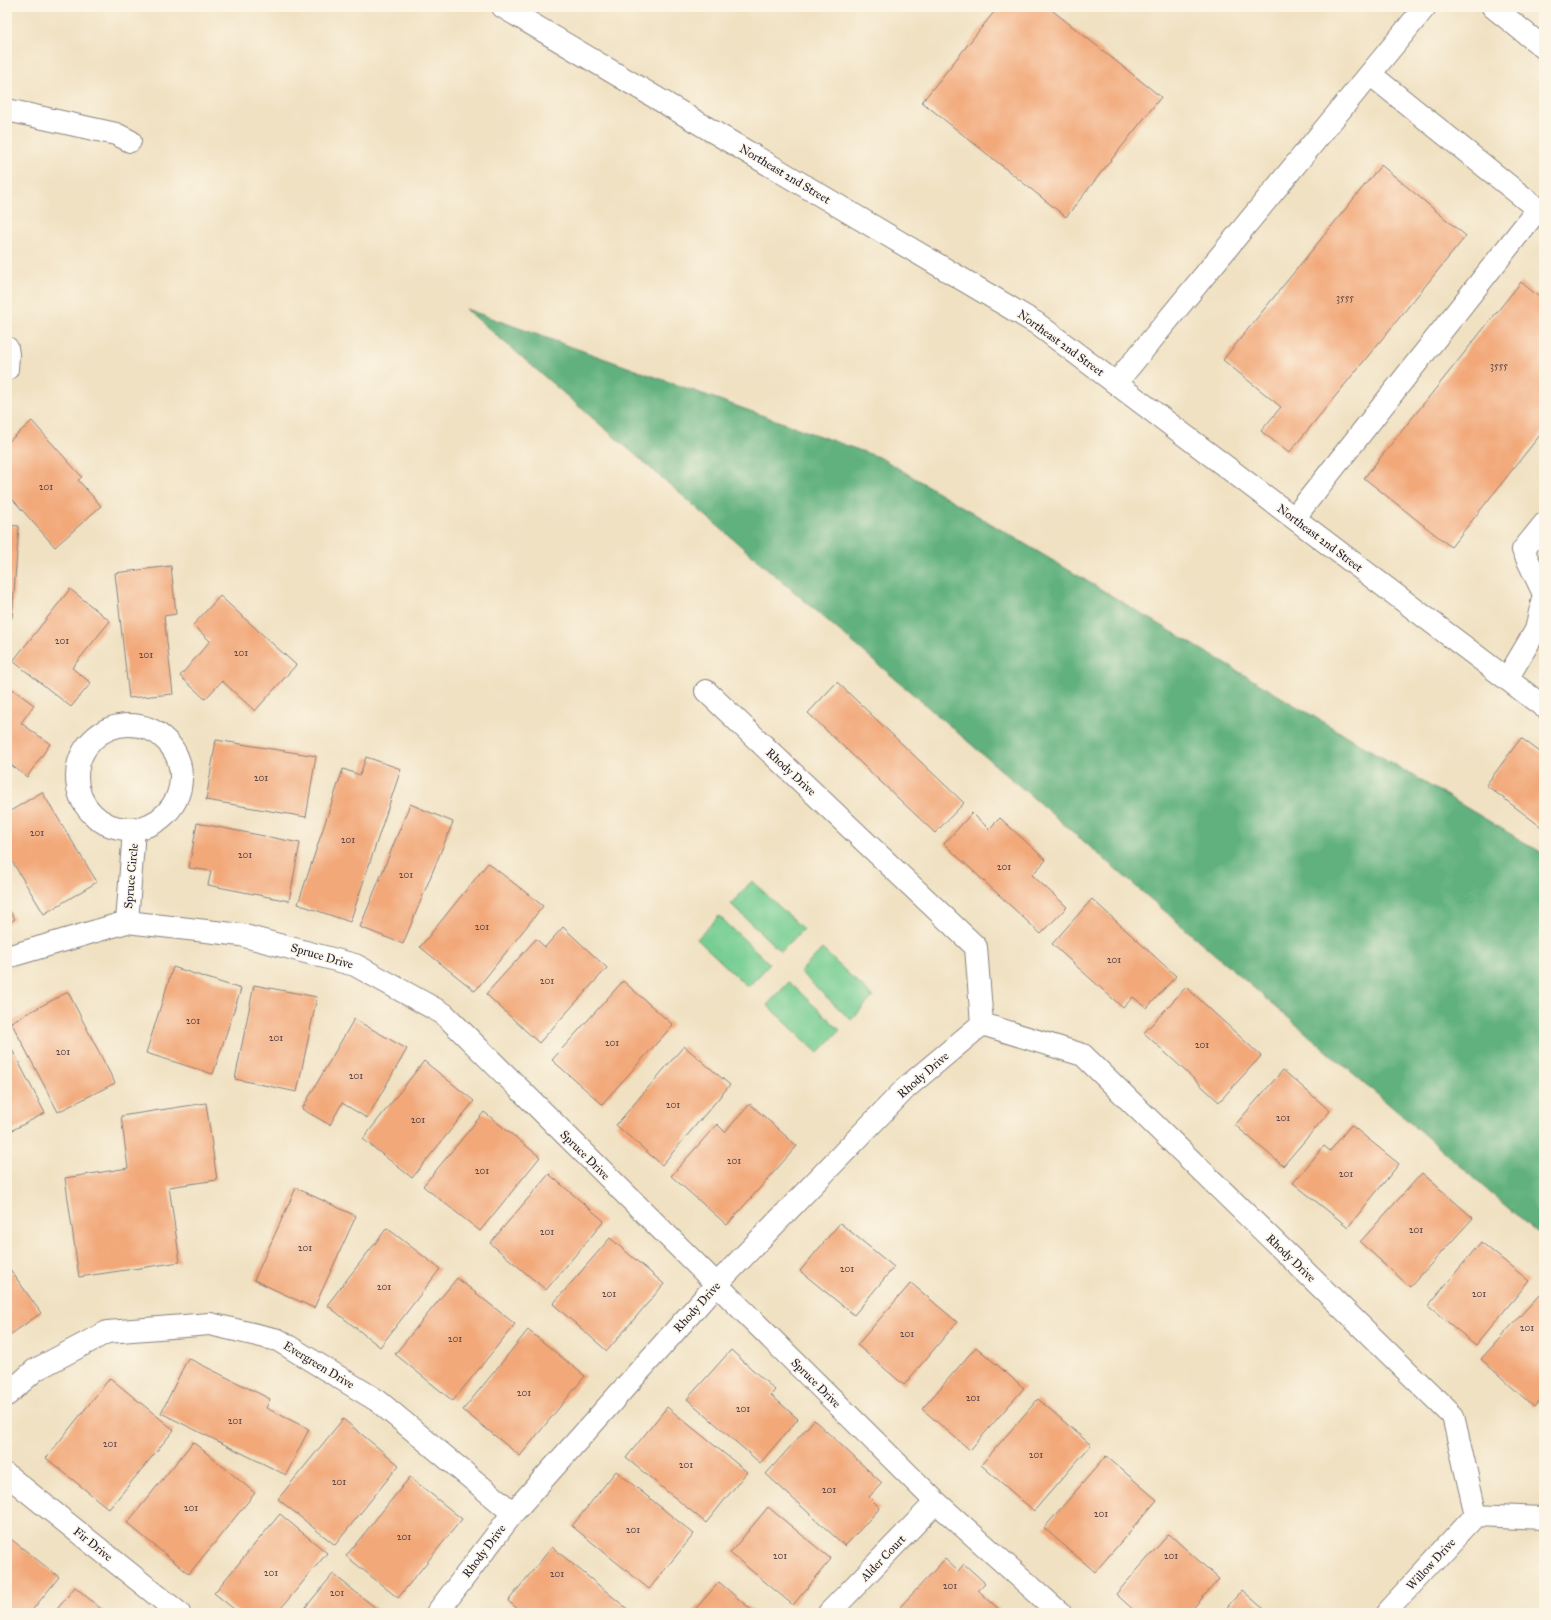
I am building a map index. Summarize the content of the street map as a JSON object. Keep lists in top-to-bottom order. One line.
{"streets":{"street":["Northeast 2nd Street","Rhody Drive","Spruce Circle","Spruce Drive","Evergreen Drive","Fir Drive","Alder Court","Willow Drive"]},"crossings":[["Rhody Drive","Spruce Drive"],["Rhody Drive","Evergreen Drive"],["Rhody Drive","Willow Drive"],["Spruce Circle","Spruce Drive"],["Spruce Drive","Alder Court"]],"house_numbers":["3555","3555","201","201","201","201","201","201","201","201","201","201","201","201","201","201","201","201","201","201","201","201","201","201","201","201","201","201","201","201","201","201","201","201","201","201","201","201","201","201","201","201","201","201","201","201","201","201","201","201","201","201","201","201","201","201"]}
